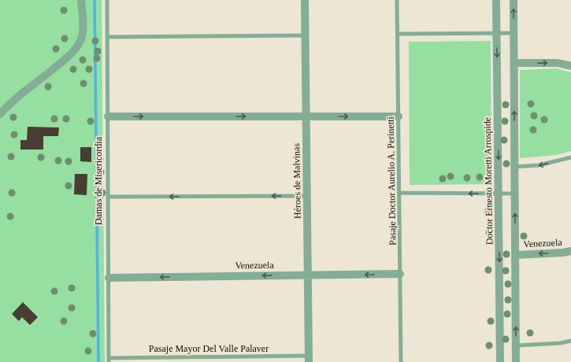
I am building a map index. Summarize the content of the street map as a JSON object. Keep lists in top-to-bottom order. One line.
{"streets":{"street":["Héroes de Malvinas","Doctor Ernesto Moretti Arrospide","Venezuela"],"lane":["Damas de Misericordia","Pasaje Doctor Aurelio A. Perinetti","Pasaje Mayor Del Valle Palaver"]},"crossings":[["Damas de Misericordia","Venezuela"],["Damas de Misericordia","Pasaje Mayor Del Valle Palaver"],["Héroes de Malvinas","Venezuela"],["Héroes de Malvinas","Pasaje Mayor Del Valle Palaver"],["Pasaje Doctor Aurelio A. Perinetti","Venezuela"]],"one_way":["Venezuela"]}
